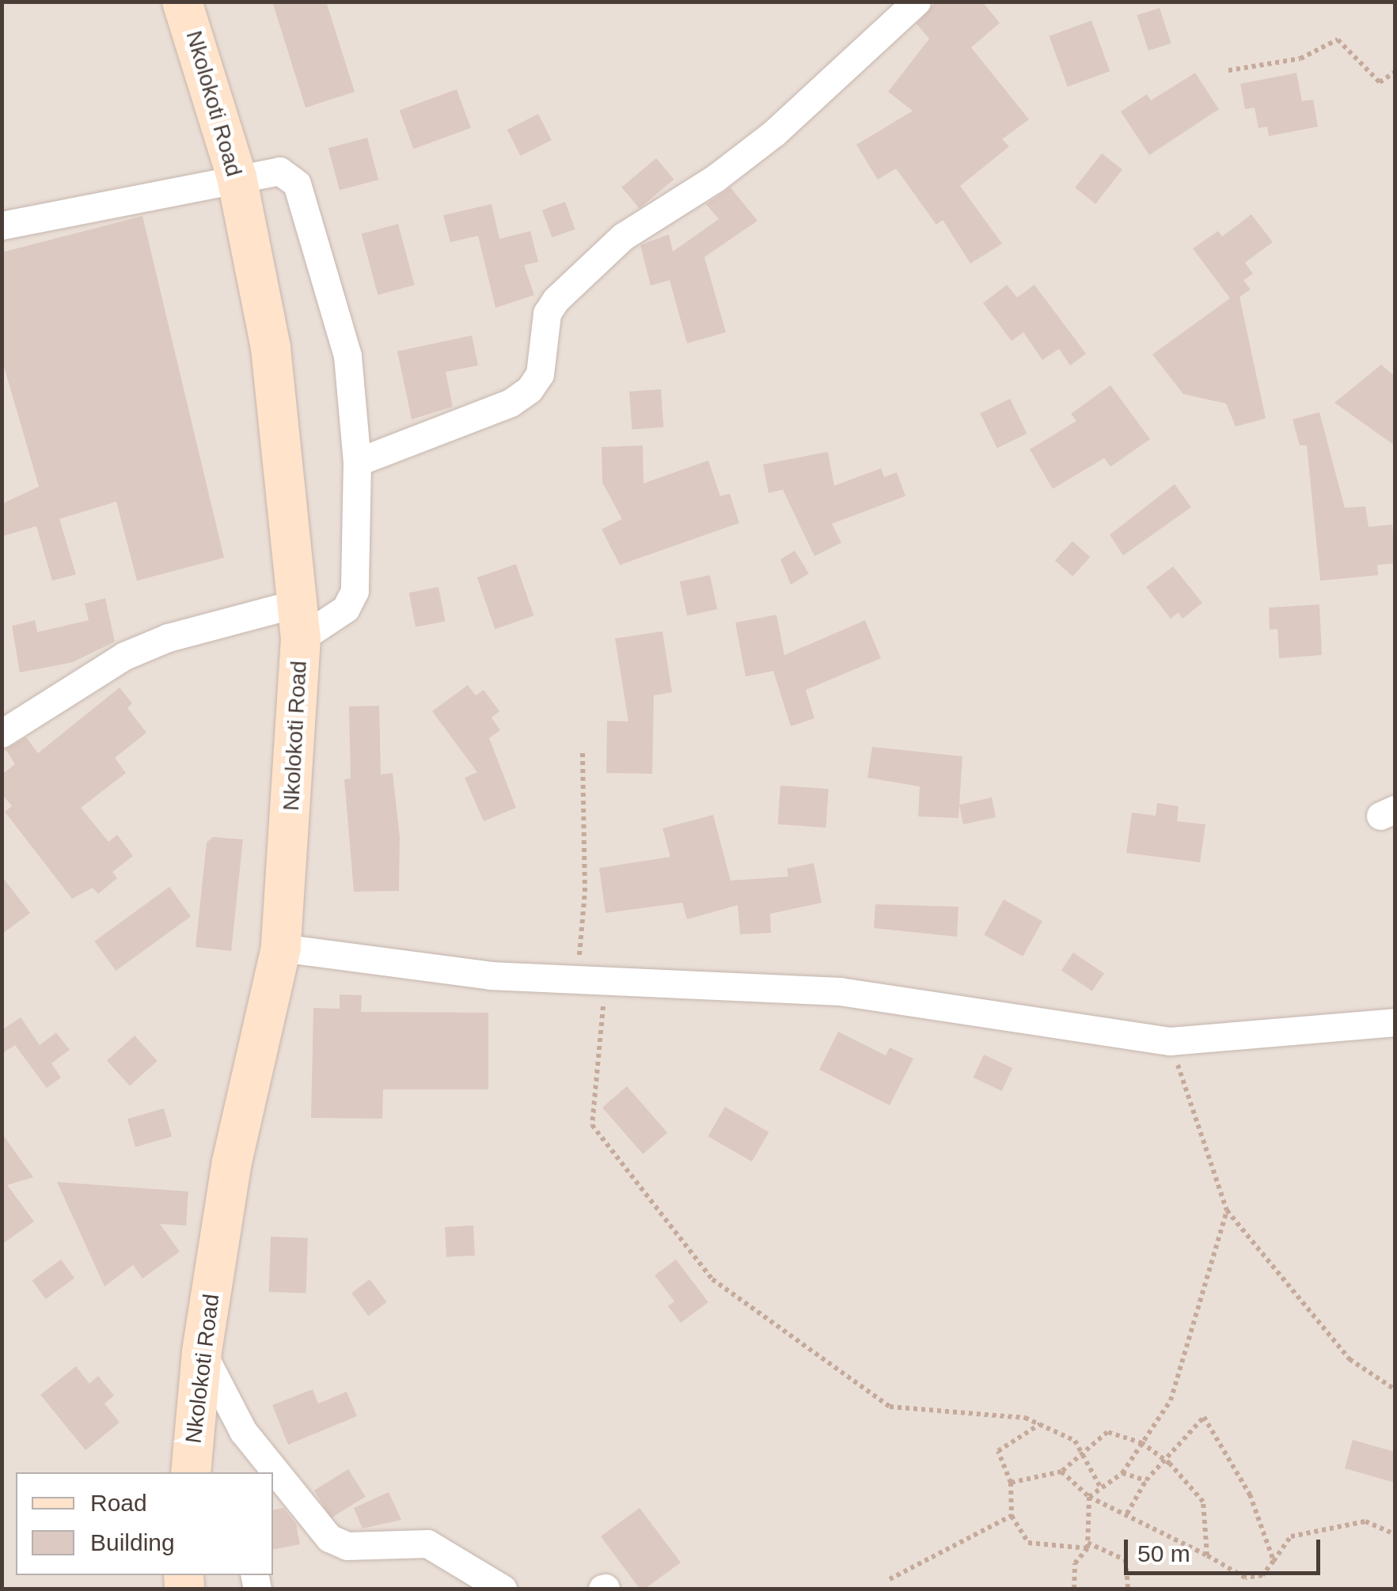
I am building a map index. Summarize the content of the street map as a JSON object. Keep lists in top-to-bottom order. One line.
{"streets":{"main road":["Nkolokoti Road"]},"legend":["Road","Building"],"scale_bar":"50 m"}
